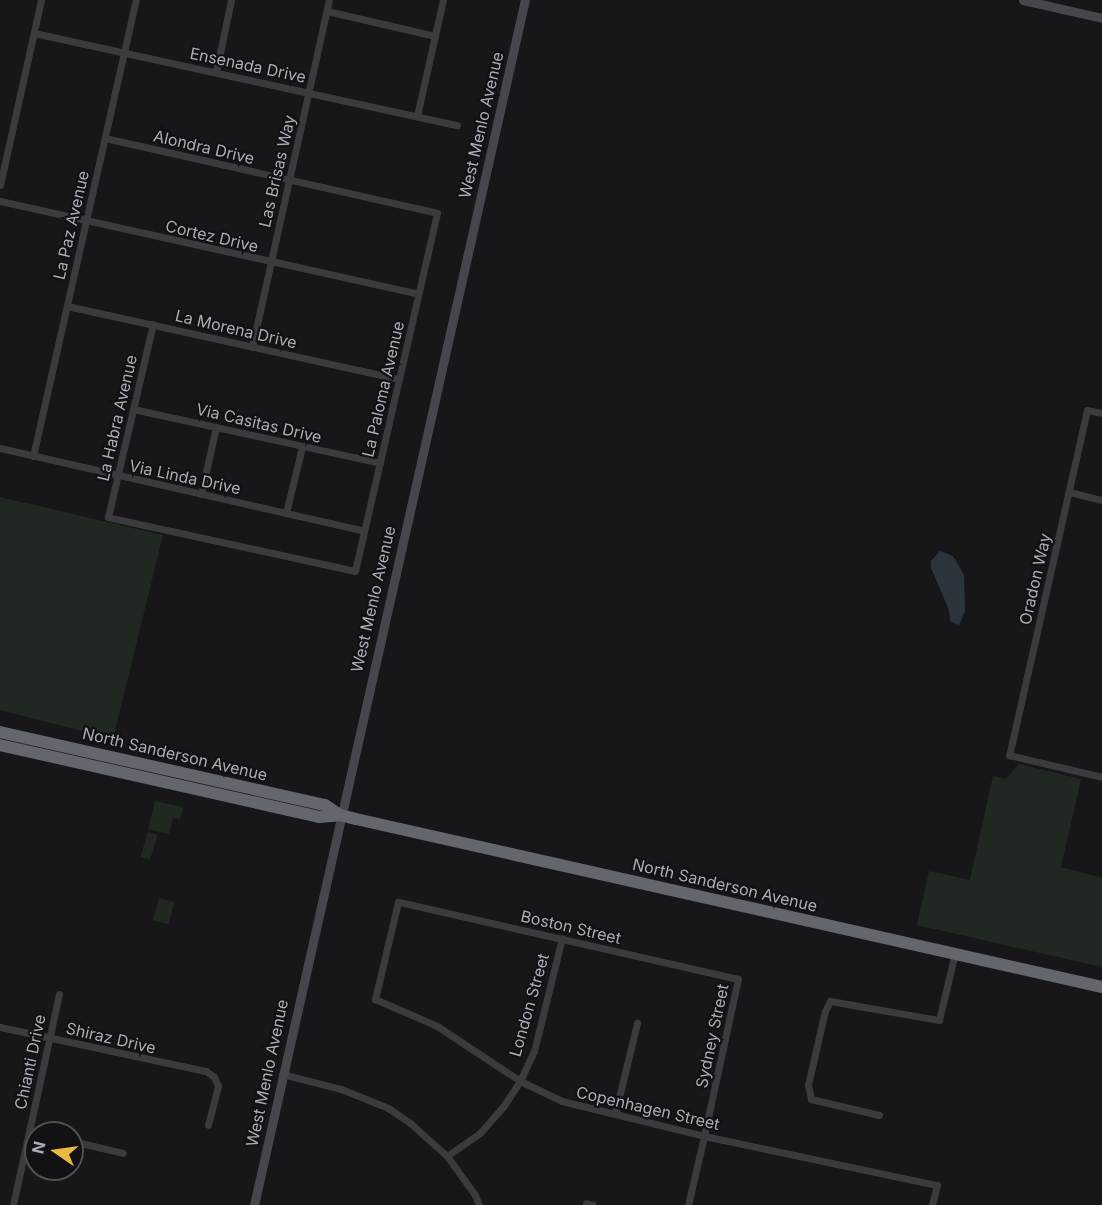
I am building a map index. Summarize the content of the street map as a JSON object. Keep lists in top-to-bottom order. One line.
{"streets":{"highway":["North Sanderson Avenue"],"main road":["West Menlo Avenue"],"street":["Ensenada Drive","Alondra Drive","Las Brisas Way","La Paz Avenue","Cortez Drive","La Morena Drive","La Paloma Avenue","La Habra Avenue","Via Casitas Drive","Via Linda Drive","Oradon Way","Boston Street","London Street","Sydney Street","Shiraz Drive","Chianti Drive","Copenhagen Street"]},"crossings":[["Ensenada Drive","Las Brisas Way"],["Ensenada Drive","La Paz Avenue"],["West Menlo Avenue","North Sanderson Avenue"],["Alondra Drive","Las Brisas Way"],["Alondra Drive","La Paz Avenue"],["Alondra Drive","La Paloma Avenue"],["Las Brisas Way","Cortez Drive"],["Las Brisas Way","La Morena Drive"],["La Paz Avenue","Cortez Drive"],["La Paz Avenue","La Morena Drive"],["La Paz Avenue","Via Linda Drive"],["Cortez Drive","La Paloma Avenue"],["La Morena Drive","La Paloma Avenue"],["La Morena Drive","La Habra Avenue"],["La Paloma Avenue","La Habra Avenue"],["La Paloma Avenue","Via Casitas Drive"],["La Paloma Avenue","Via Linda Drive"],["La Habra Avenue","Via Casitas Drive"],["La Habra Avenue","Via Linda Drive"],["Boston Street","London Street"],["Boston Street","Sydney Street"],["Boston Street","Copenhagen Street"],["London Street","Copenhagen Street"],["Sydney Street","Copenhagen Street"],["Shiraz Drive","Chianti Drive"]],"north":"left"}
